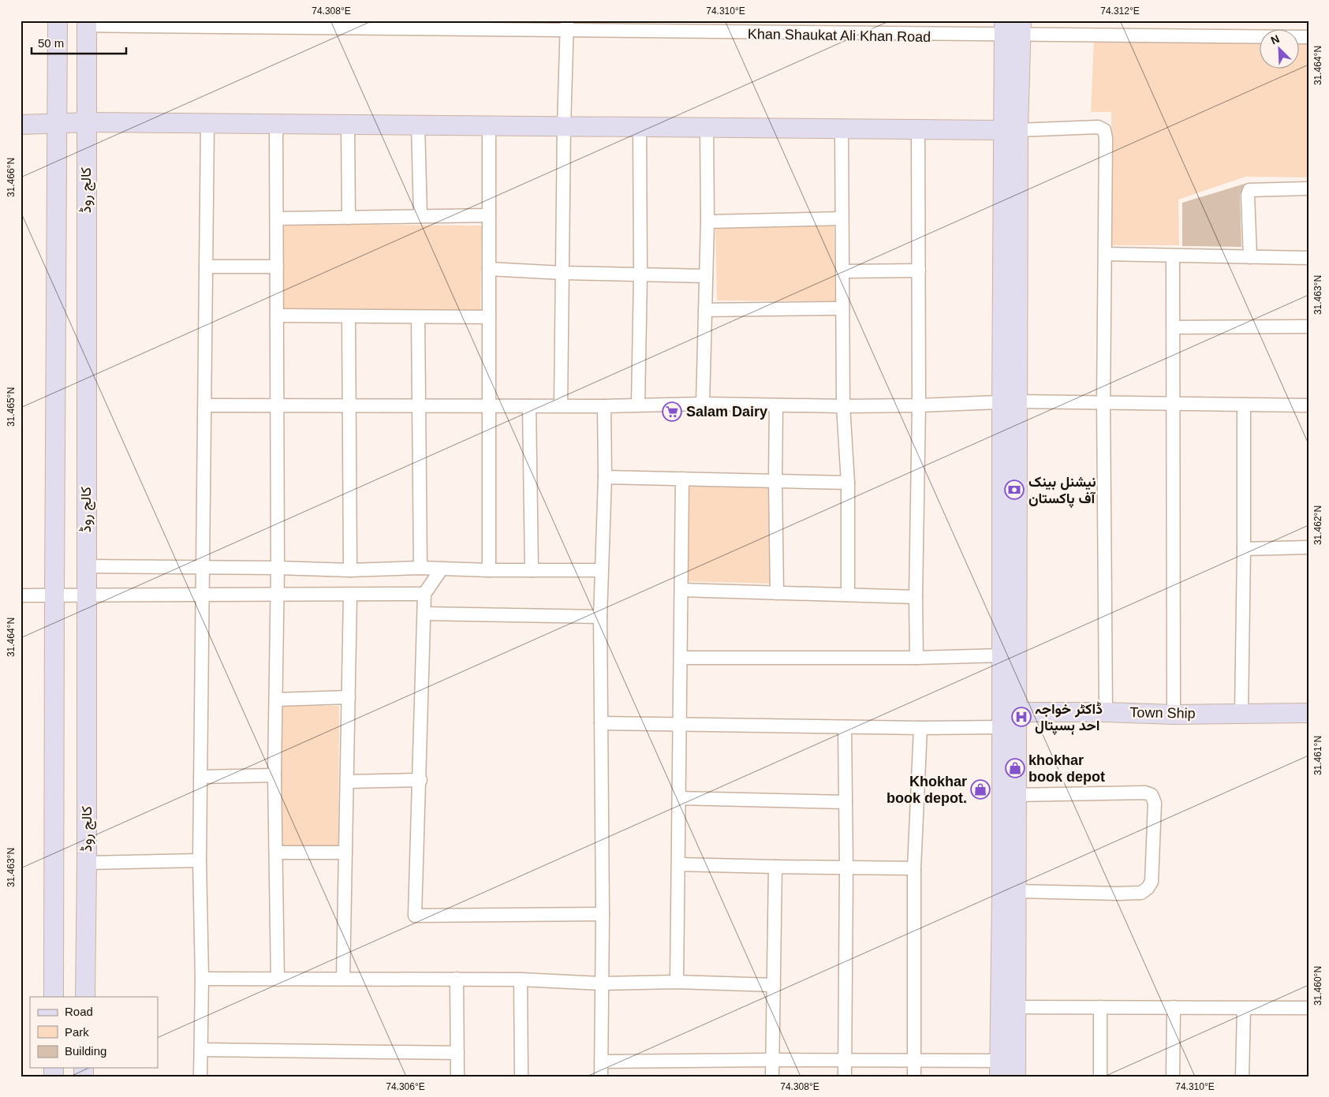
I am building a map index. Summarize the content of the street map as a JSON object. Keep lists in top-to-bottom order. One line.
{"streets":{"main road":["کالج روڈ","Town Ship"],"street":["Khan Shaukat Ali Khan Road"]},"crossings":[["Khan Shaukat Ali Khan Road","کالج روڈ"]],"places":{"supermarket":["Salam Dairy"],"bank":["نیشنل بینک آف پاکستان"],"hospital":["ڈاکٹر خواجہ احد ہسپتال"],"shop":["khokhar book depot","Khokhar book depot."]},"legend":["Road","Park","Building"],"scale_bar":"50 m","north":"top left","coordinates":["74.308°E","74.310°E","74.312°E","31.464°N","31.466°N","31.463°N","31.465°N","31.462°N","31.461°N","31.460°N","74.306°E"]}
